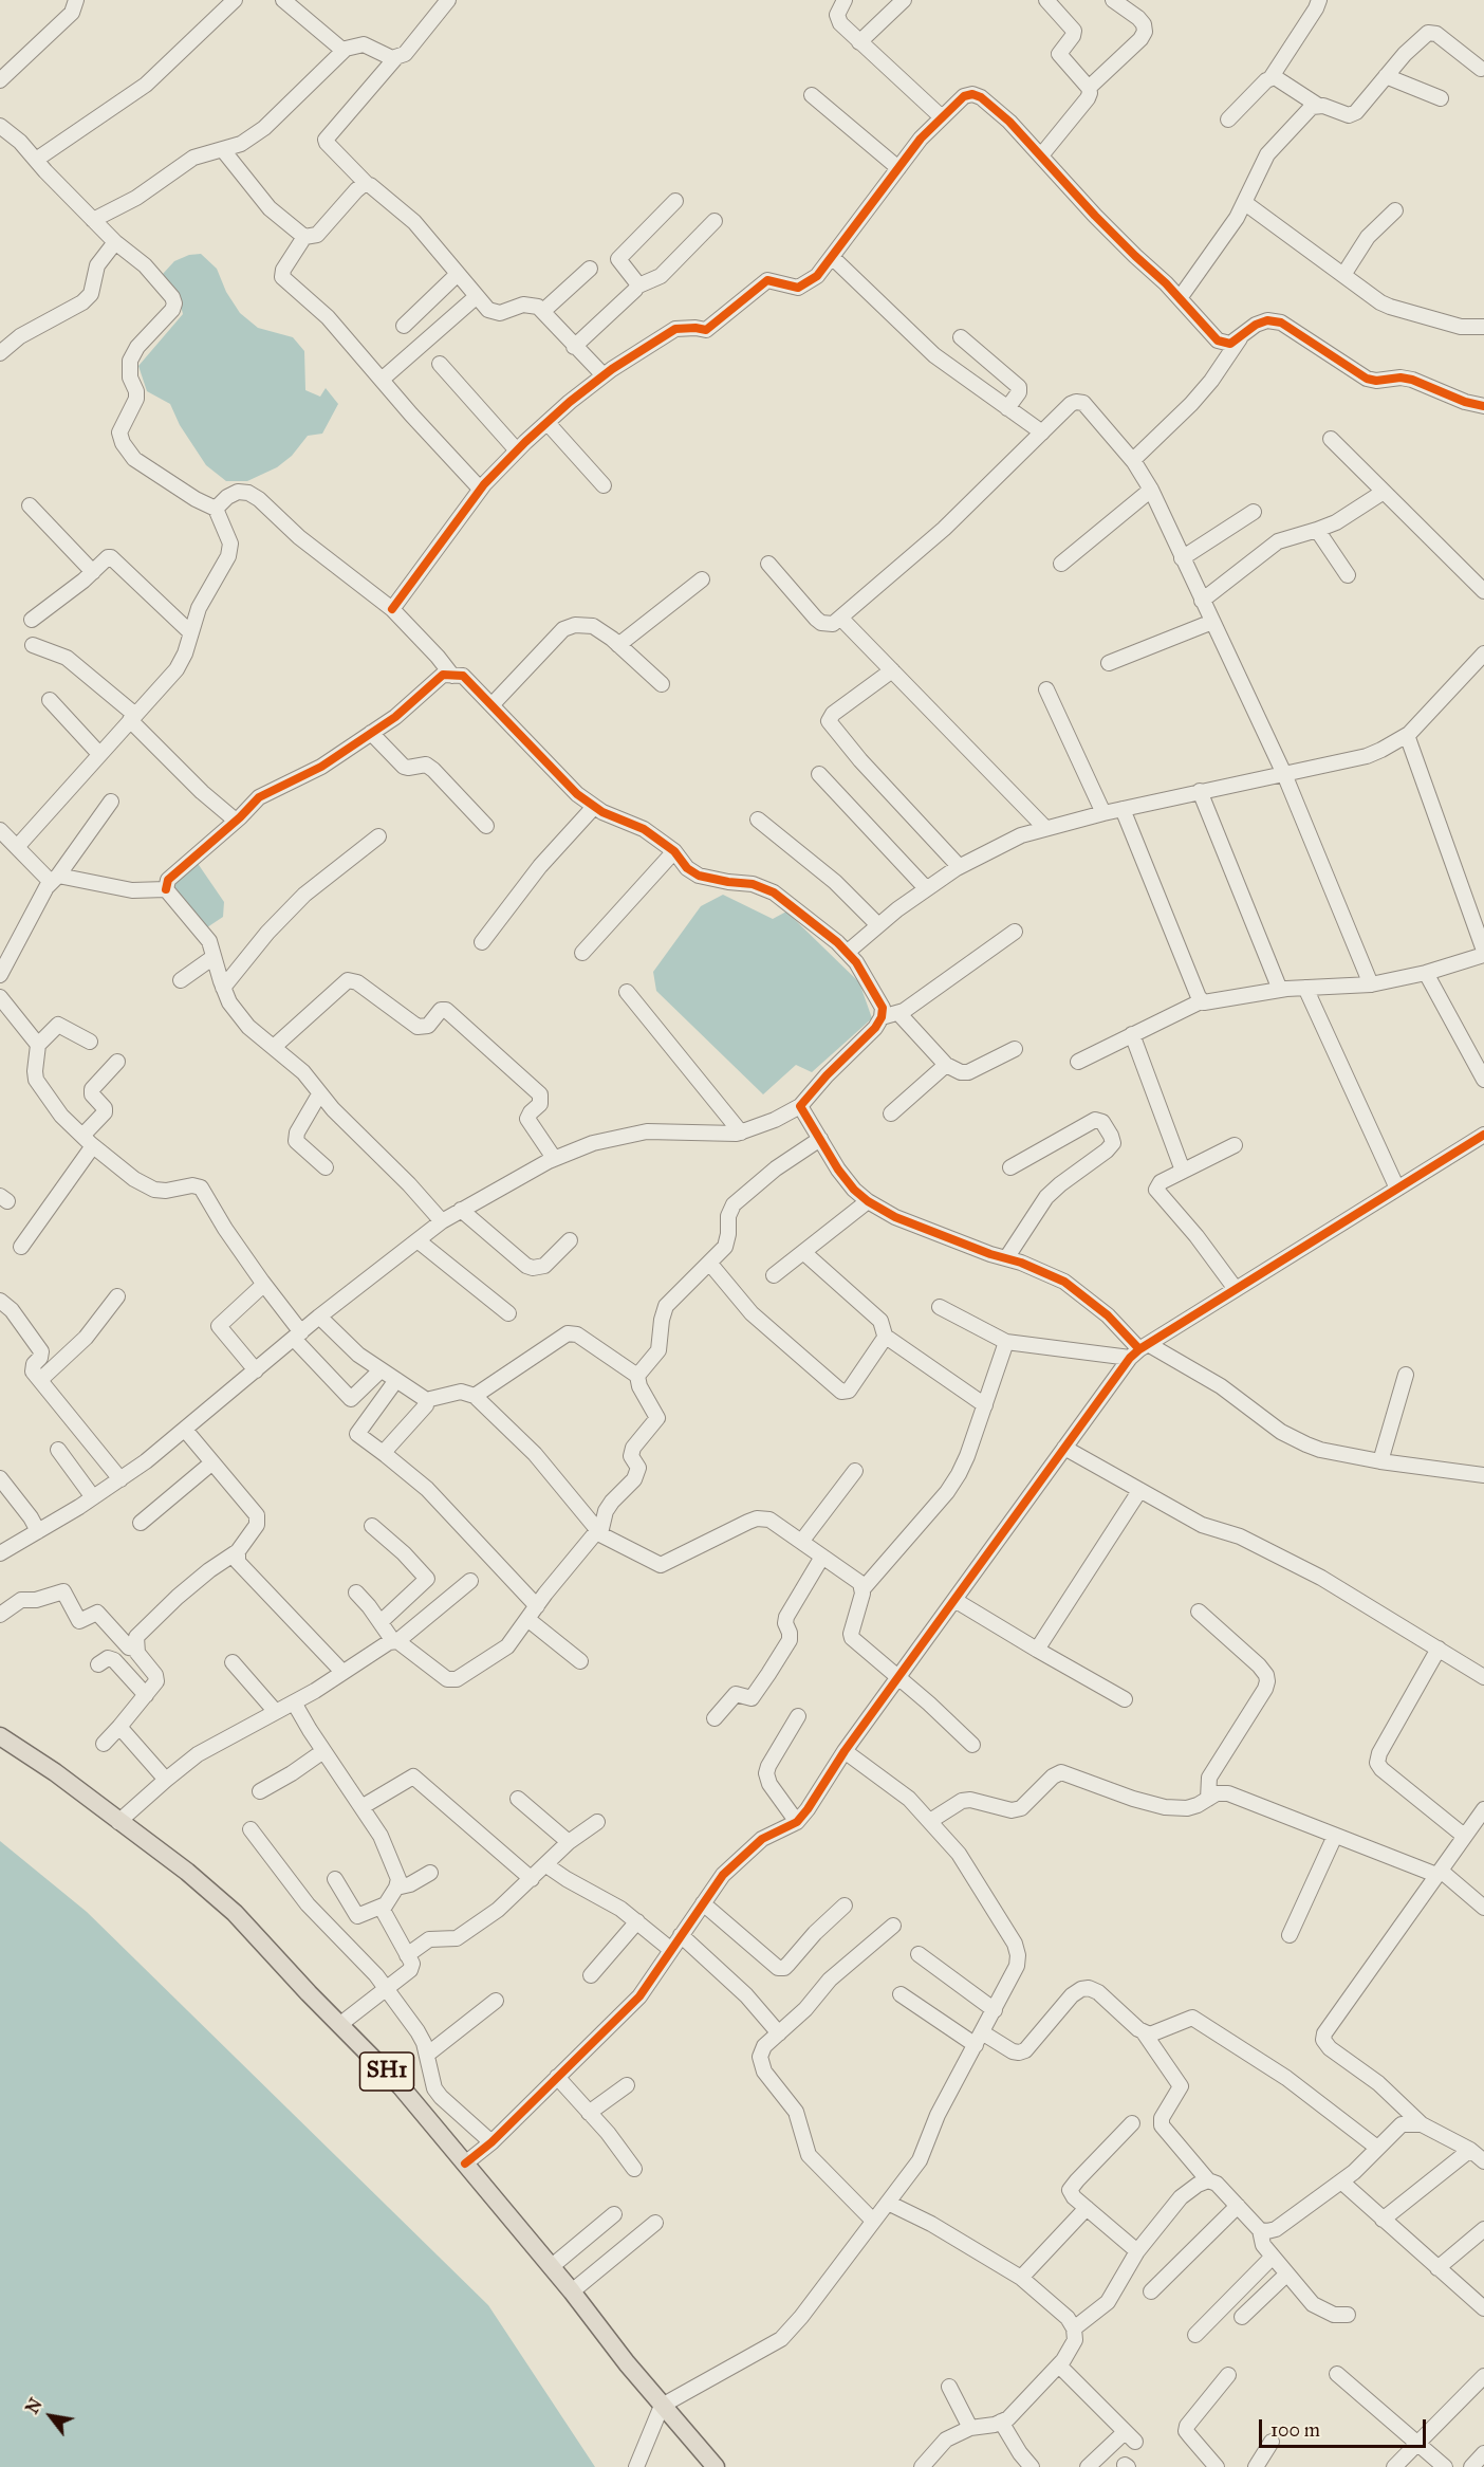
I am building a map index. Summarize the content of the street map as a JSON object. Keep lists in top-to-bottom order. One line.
{"streets":{"main road":["SH1"]},"scale_bar":"100 m","north":"top left"}
